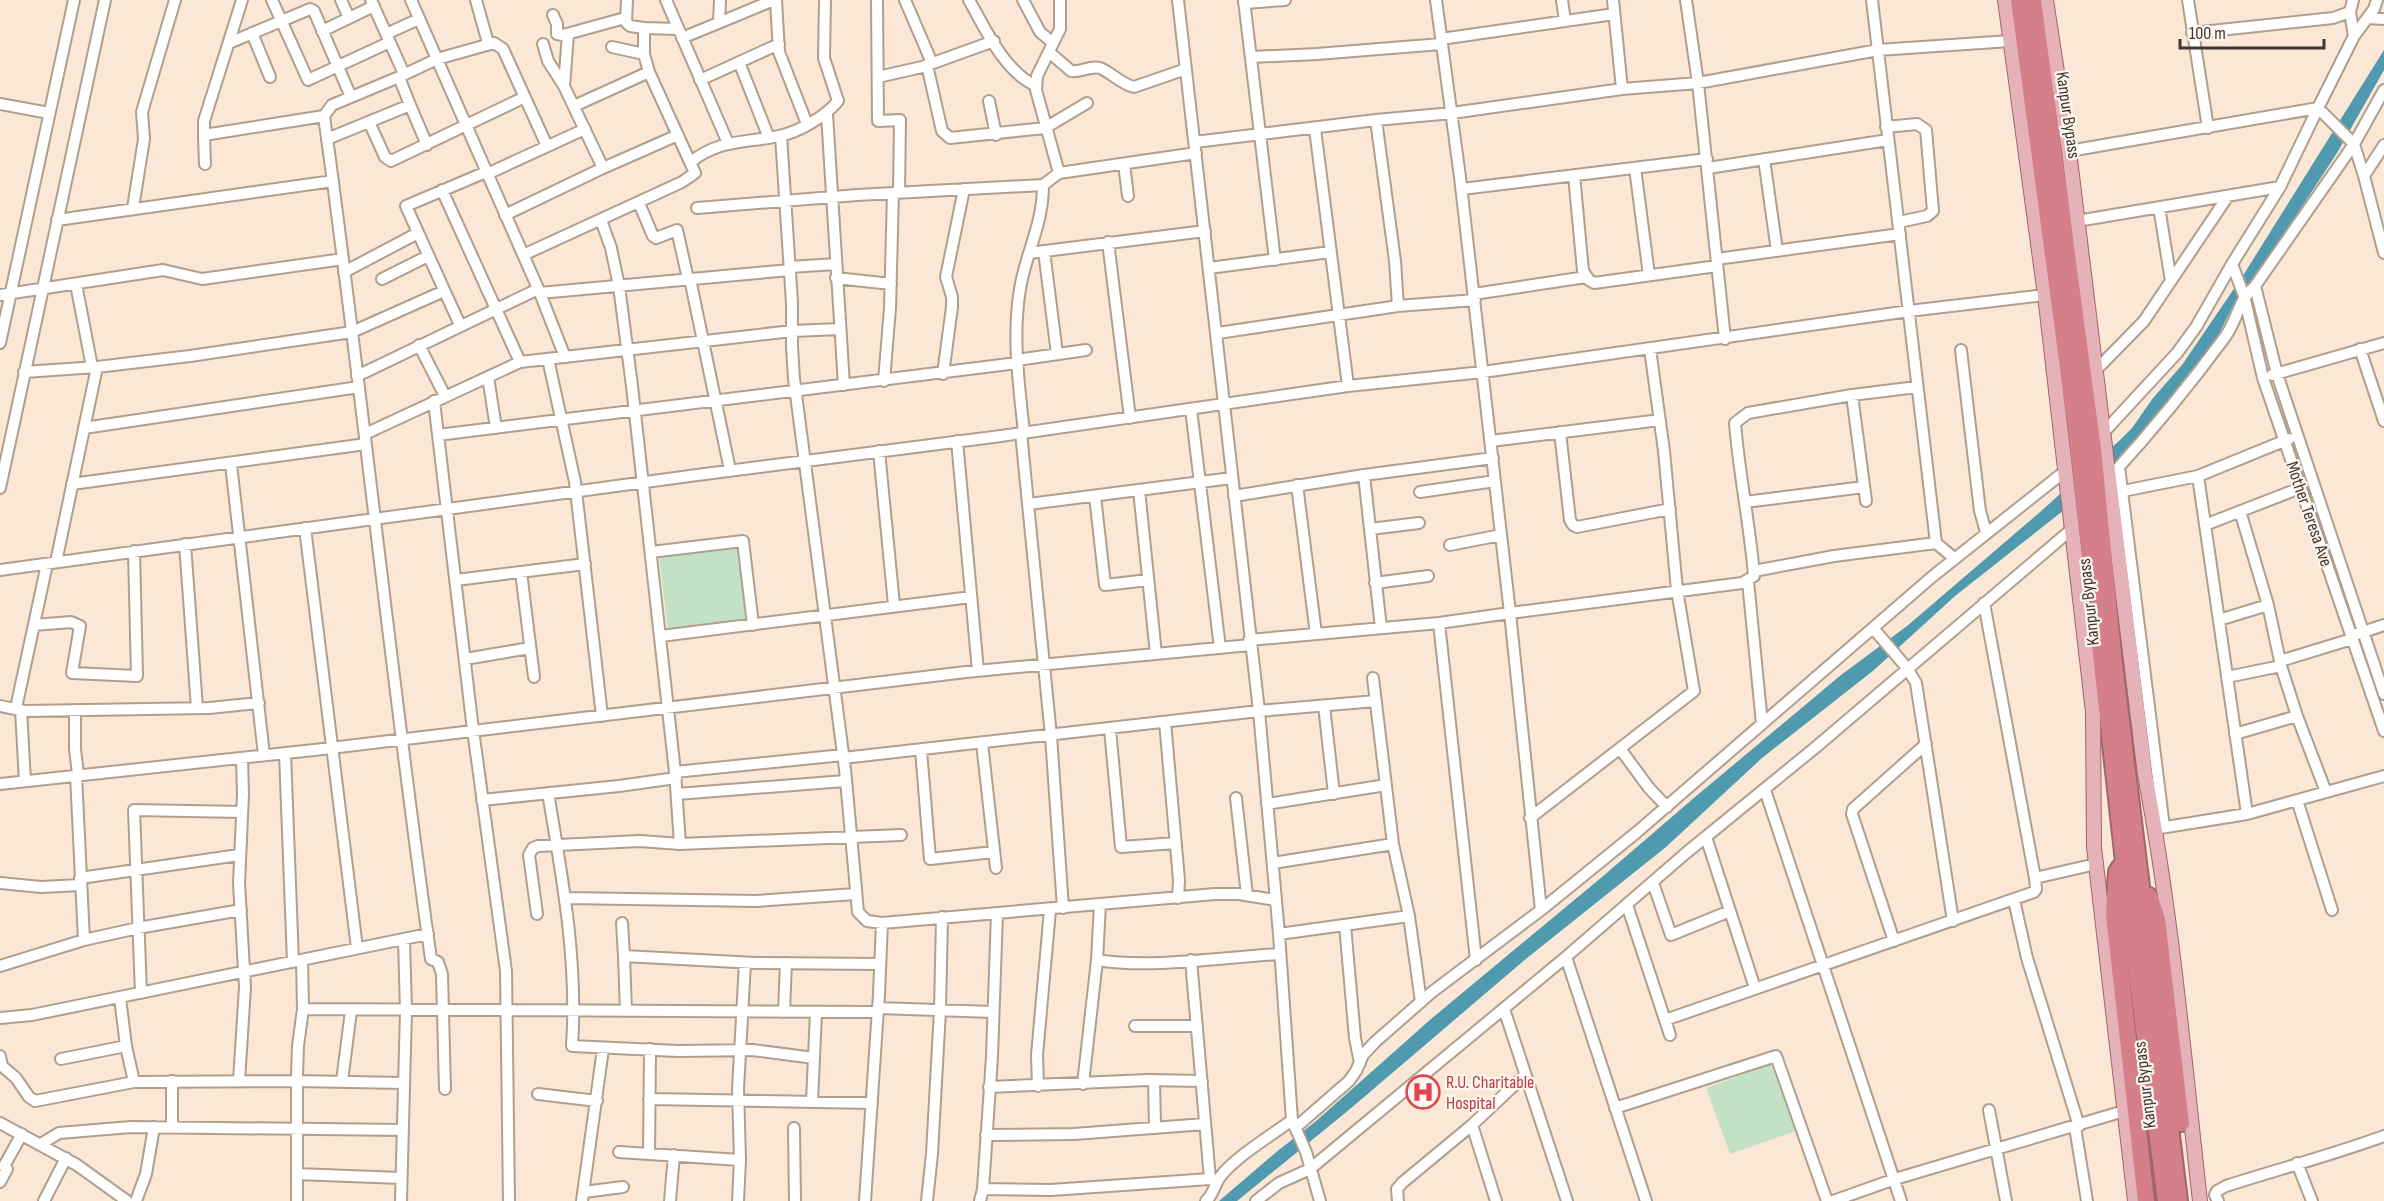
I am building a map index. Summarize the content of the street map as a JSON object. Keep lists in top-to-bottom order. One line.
{"streets":{"highway":["Kanpur Bypass"],"street":["Mother Teresa Ave"]},"places":{"hospital":["R.U. Charitable Hospital"]},"scale_bar":"100 m"}
